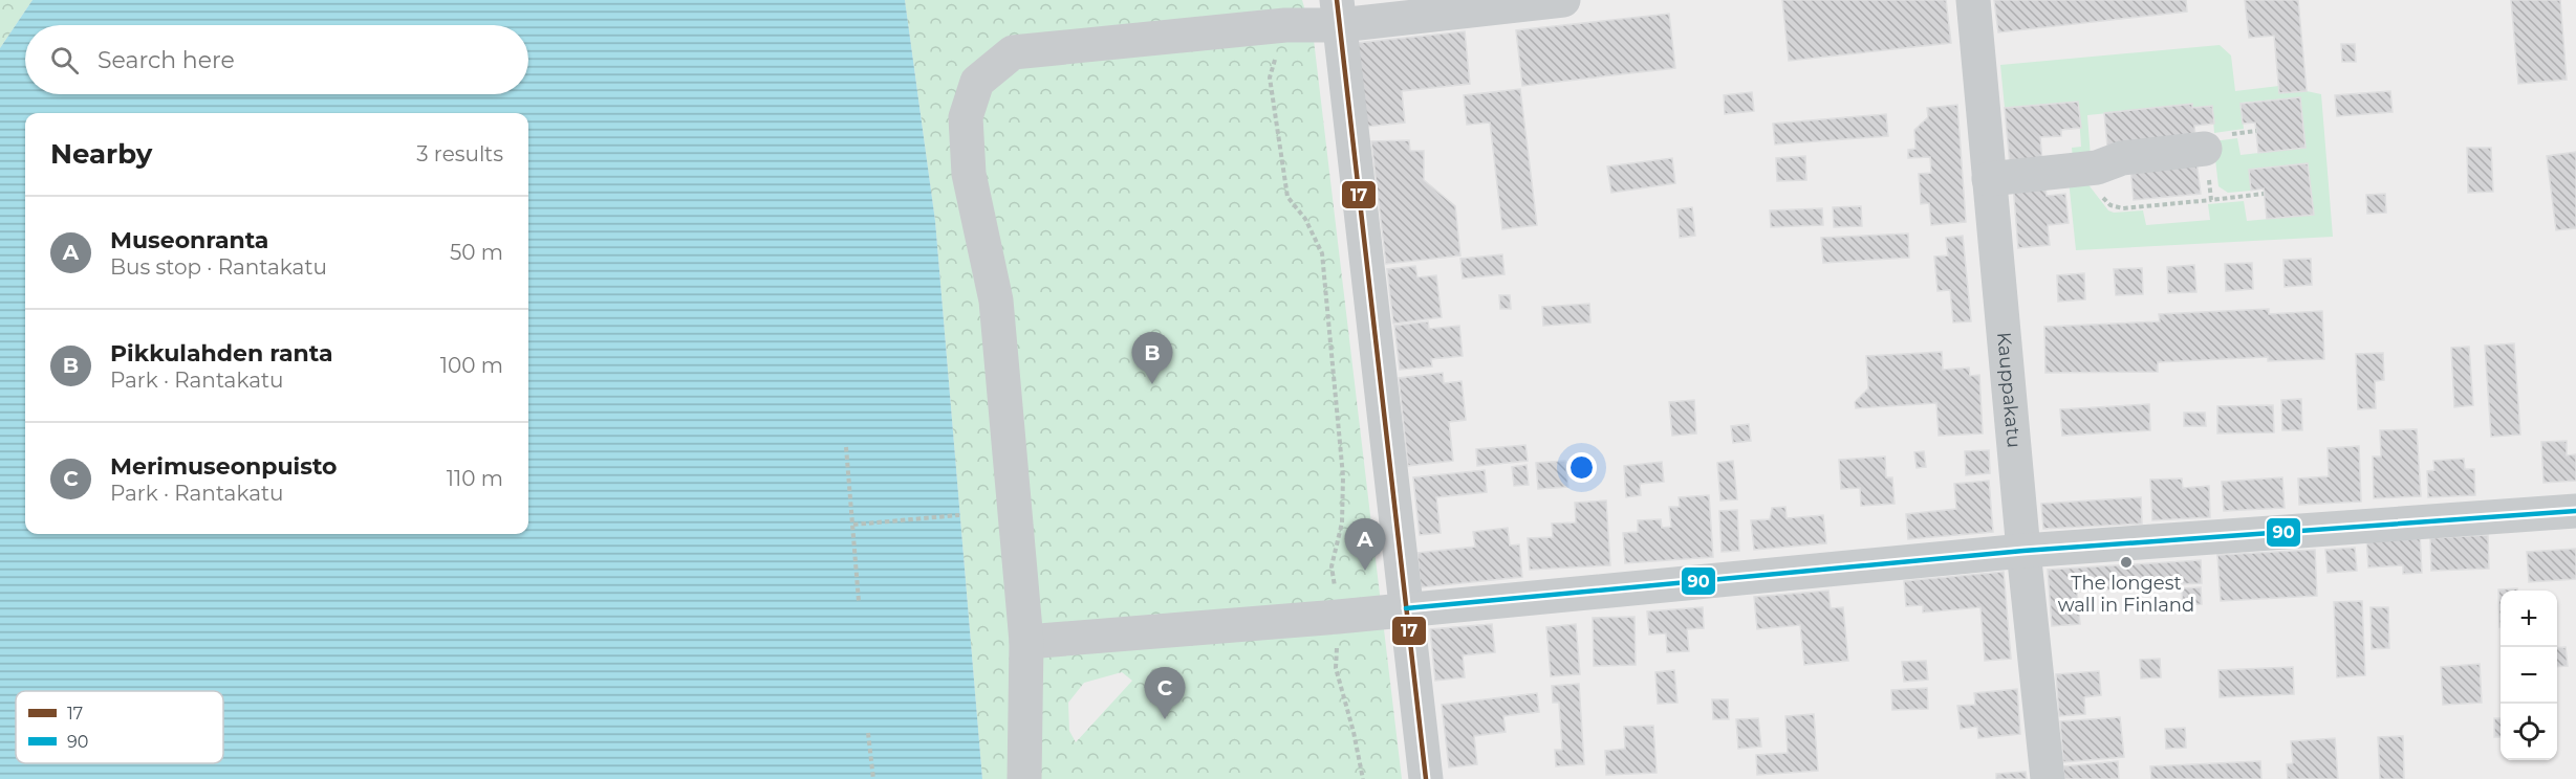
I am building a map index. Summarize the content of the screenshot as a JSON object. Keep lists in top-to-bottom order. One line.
{"streets":{"street":["Kauppakatu"]},"places":["The longest wall in Finland"],"lines":["transit line 17","transit line 90"],"legend":["17","90"],"page":{"search":"Search here","heading":["Nearby","3 results"],"list":[{"mark":"A","name":"Museonranta","note":"Bus stop · Rantakatu","value":"50 m"},{"mark":"B","name":"Pikkulahden ranta","note":"Park · Rantakatu","value":"100 m"},{"mark":"C","name":"Merimuseonpuisto","note":"Park · Rantakatu","value":"110 m"}],"pins":["B","A","C"],"map_buttons":["+","−"]}}
